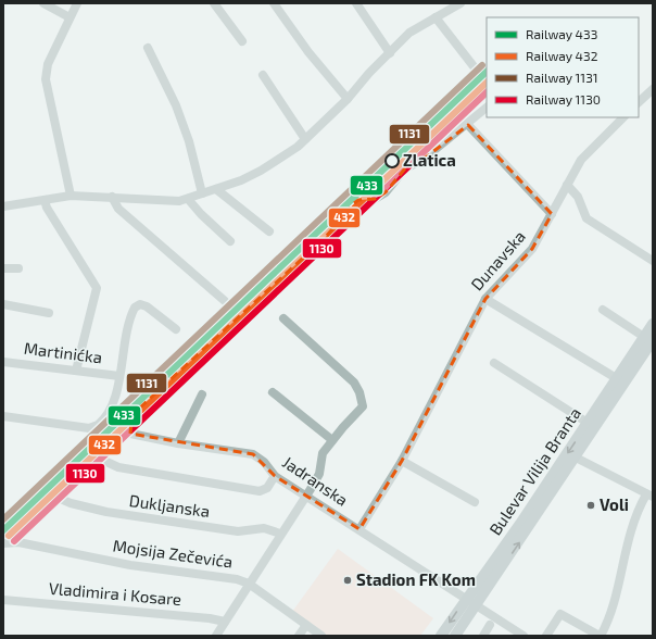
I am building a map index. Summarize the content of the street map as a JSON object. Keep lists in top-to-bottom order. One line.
{"streets":{"main road":["Bulevar Vilija Branta"],"street":["Dunavska","Martinićka","Jadranska","Dukljanska","Mojsija Zečevića","Vladimira i Kosare"]},"crossings":[["Dunavska","Jadranska"],["Bulevar Vilija Branta","Jadranska"]],"places":["Zlatica","Voli","Stadion FK Kom"],"lines":["rail line 1131","rail line 433","rail line 432","rail line 1130"],"legend":["Railway 433","Railway 432","Railway 1131","Railway 1130"]}
